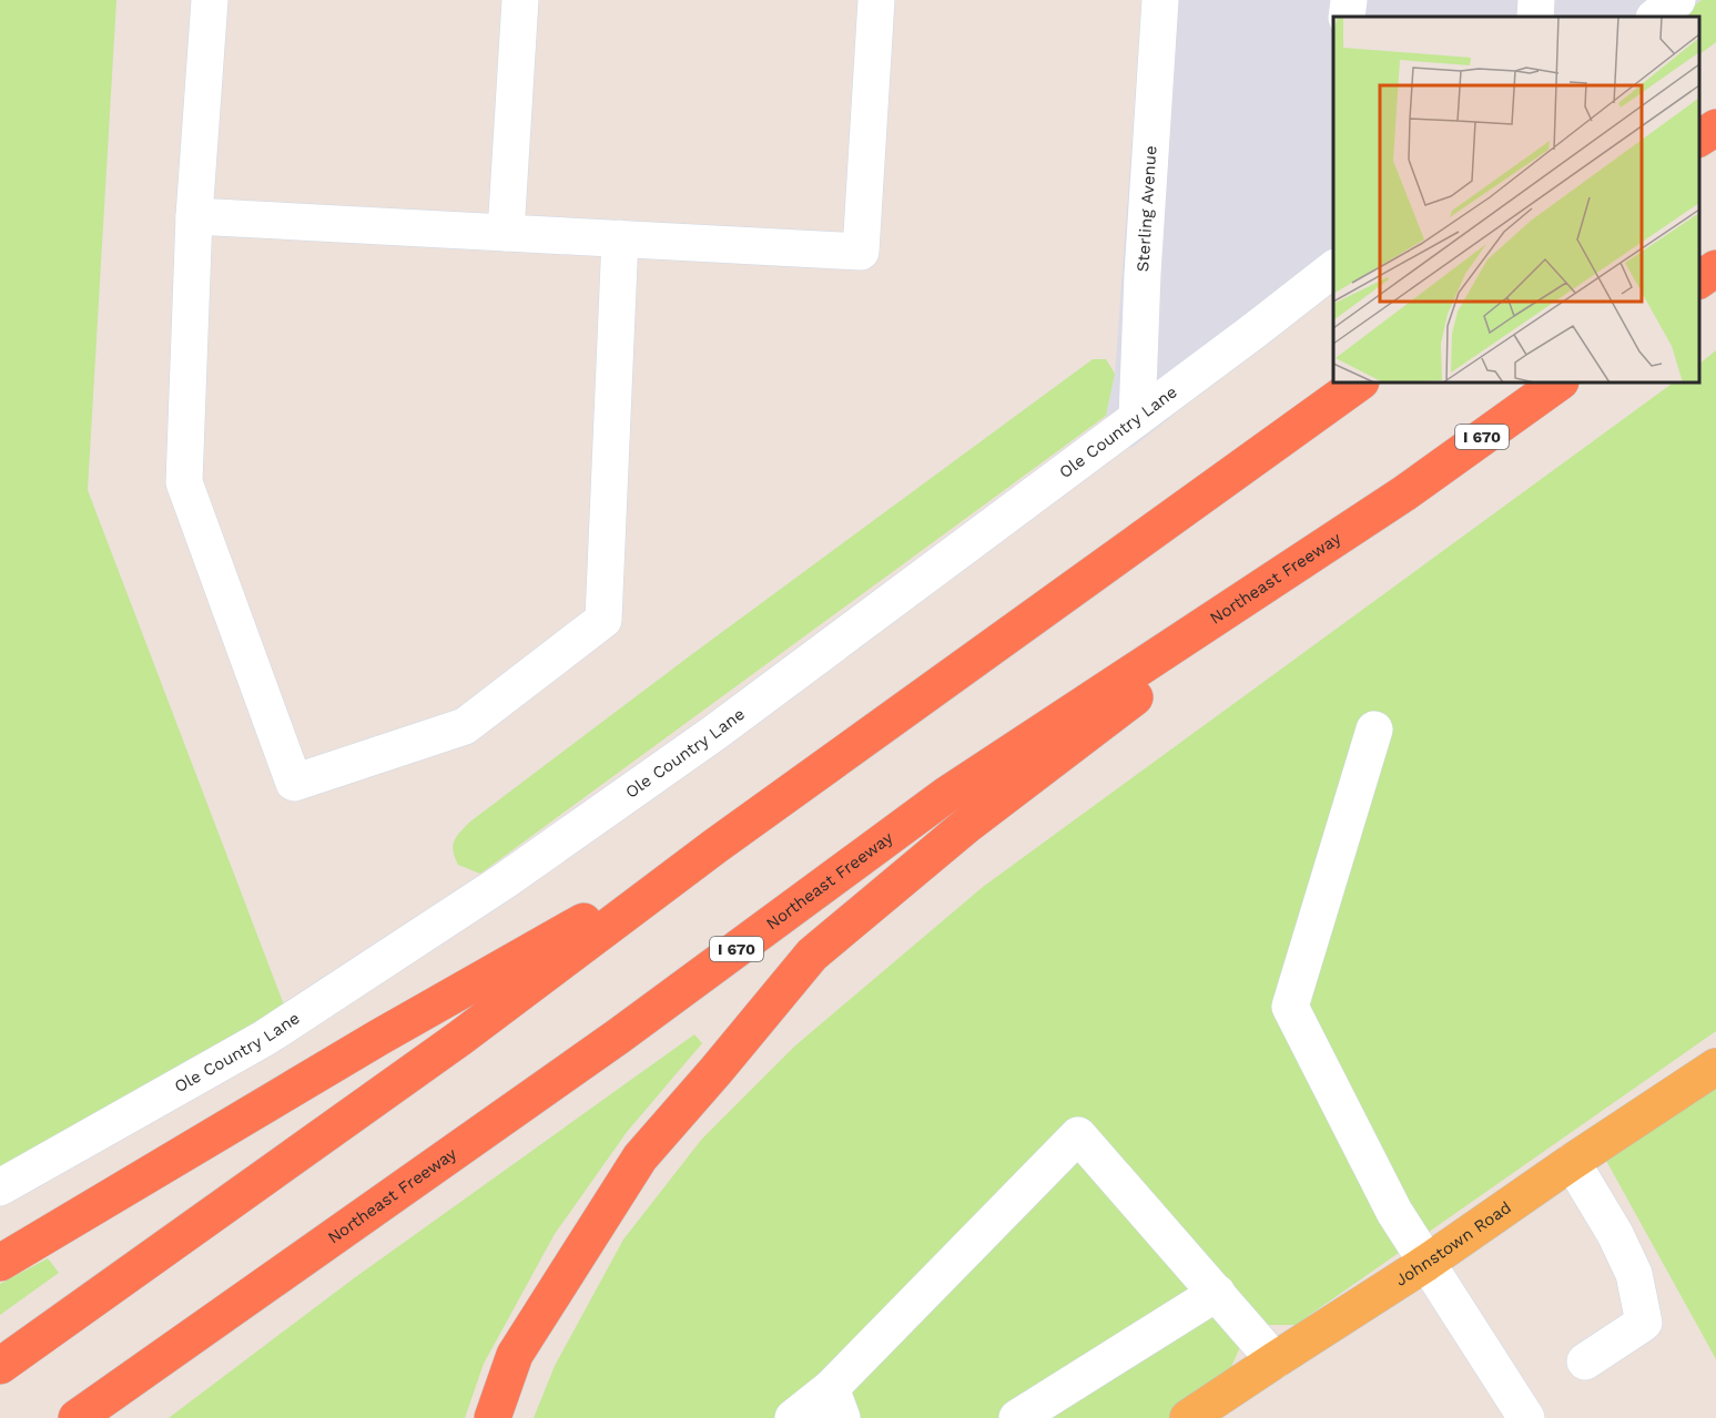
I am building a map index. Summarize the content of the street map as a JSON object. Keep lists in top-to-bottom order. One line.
{"streets":{"highway":["I 670","Northeast Freeway"],"main road":["Johnstown Road"],"street":["Sterling Avenue","Ole Country Lane"]},"crossings":[["Sterling Avenue","Ole Country Lane"]]}
